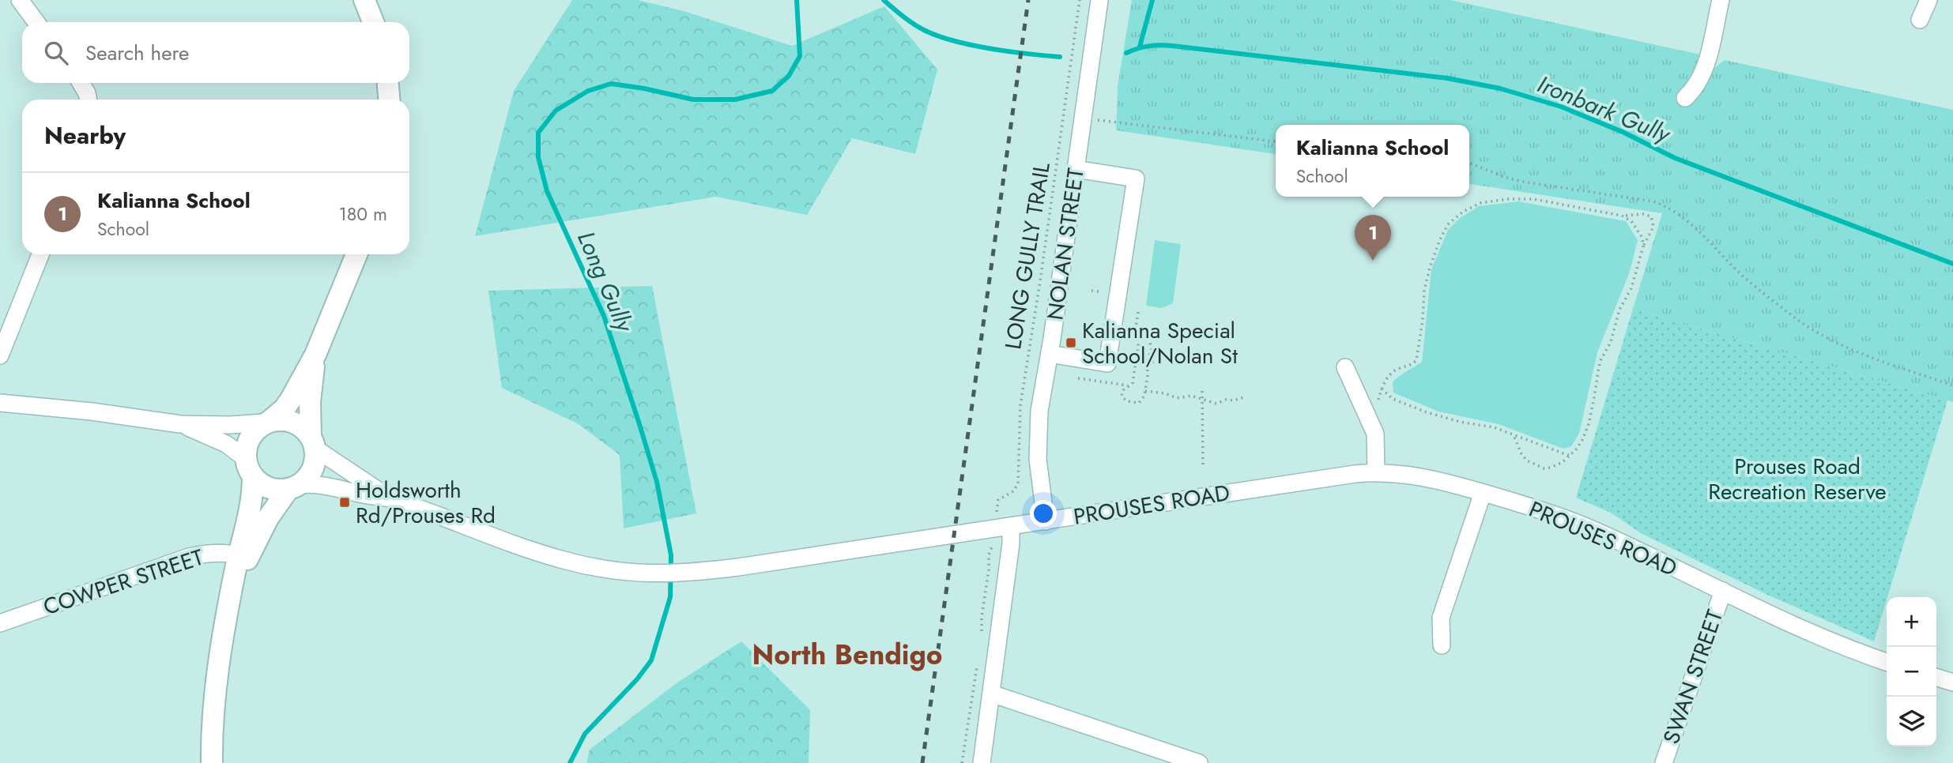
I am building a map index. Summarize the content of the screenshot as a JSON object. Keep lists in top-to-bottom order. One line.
{"streets":{"street":["NOLAN STREET","PROUSES ROAD","COWPER STREET","SWAN STREET"],"path":["LONG GULLY TRAIL"]},"crossings":[["NOLAN STREET","PROUSES ROAD"],["PROUSES ROAD","SWAN STREET"]],"districts":["North Bendigo"],"water":["Ironbark Gully","Long Gully"],"parks":["Prouses Road Recreation Reserve"],"places":{"transit":["Kalianna Special School/Nolan St","Holdsworth Rd/Prouses Rd"]},"page":{"search":"Search here","heading":"Nearby","popup":["Kalianna School","School"],"list":[{"mark":"1","name":"Kalianna School","note":"School","value":"180 m"}],"pins":"1","map_buttons":["+","−"]}}
